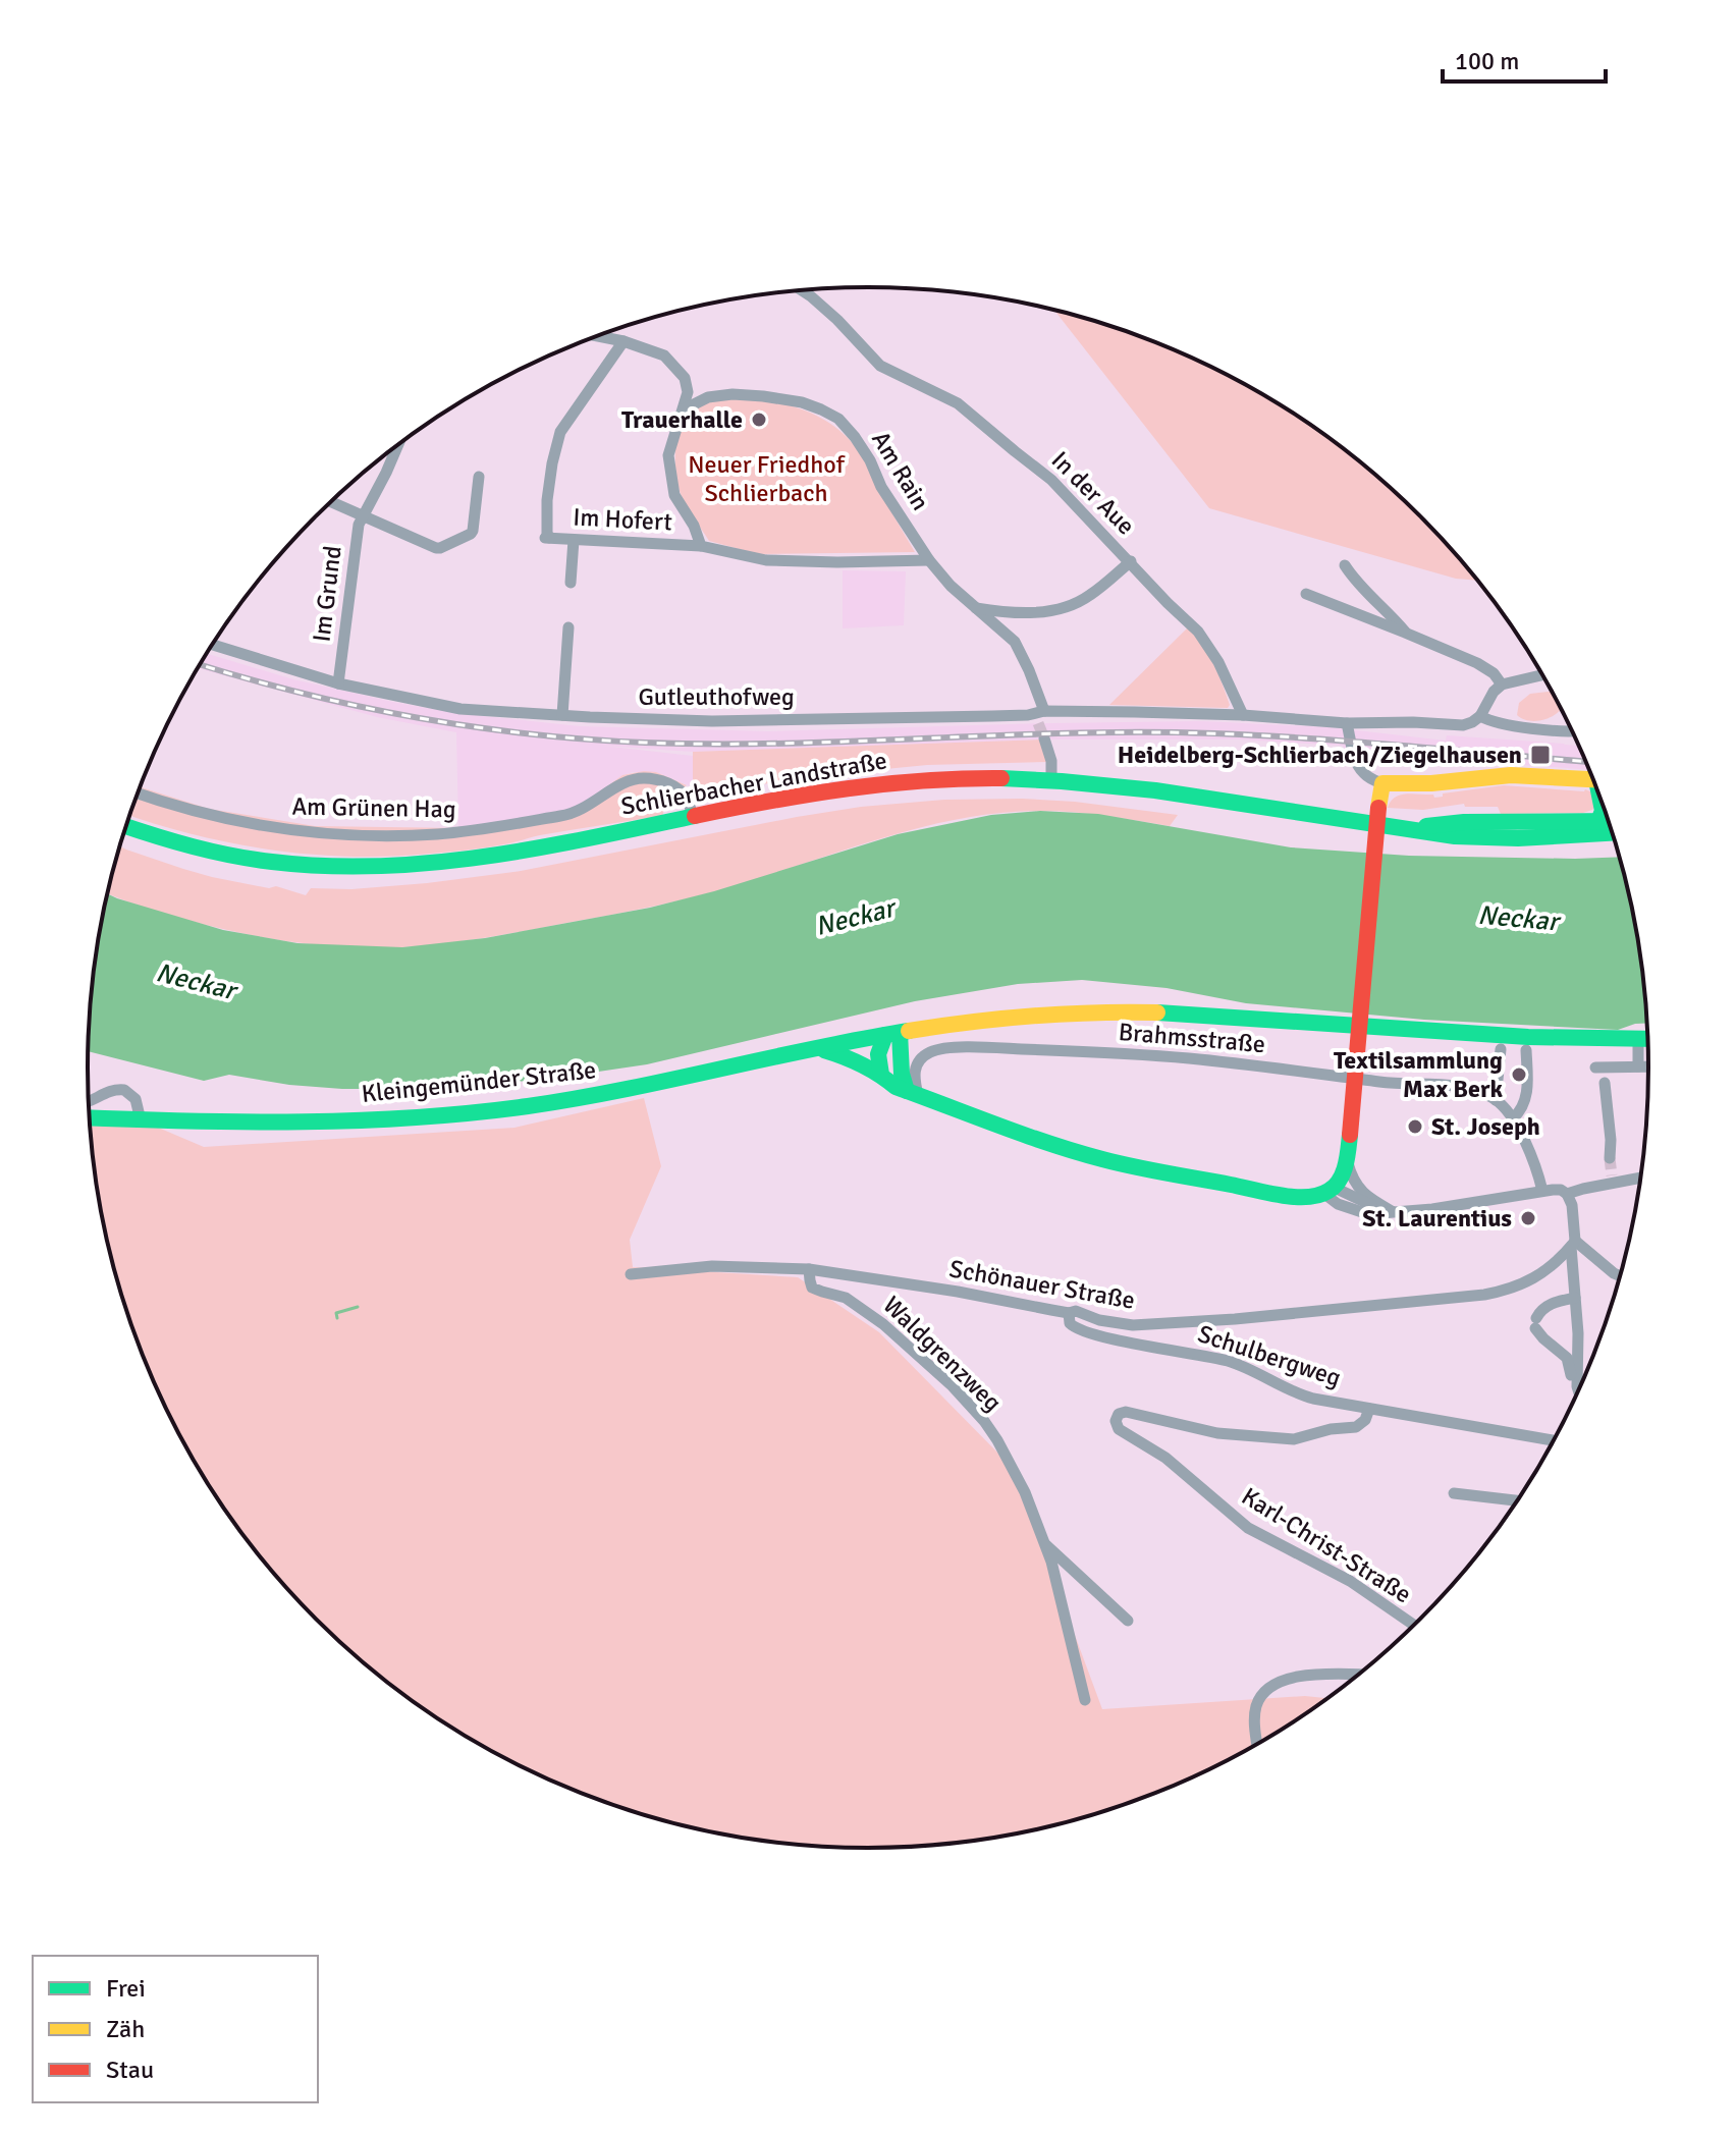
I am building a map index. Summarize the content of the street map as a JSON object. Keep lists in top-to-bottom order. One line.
{"streets":{"main road":["Schlierbacher Landstraße","Kleingemünder Straße"],"street":["Am Rain","In der Aue","Im Hofert","Im Grund","Gutleuthofweg","Am Grünen Hag","Brahmsstraße","Schönauer Straße","Waldgrenzweg","Schulbergweg","Karl-Christ-Straße"]},"crossings":[["Am Rain","Im Hofert"],["Am Rain","Gutleuthofweg"],["In der Aue","Gutleuthofweg"],["Im Grund","Gutleuthofweg"],["Schlierbacher Landstraße","Am Grünen Hag"],["Brahmsstraße","Kleingemünder Straße"],["Schönauer Straße","Waldgrenzweg"],["Schönauer Straße","Schulbergweg"],["Schulbergweg","Karl-Christ-Straße"]],"water":["Neckar"],"parks":["Neuer Friedhof Schlierbach"],"places":{"other":["Trauerhalle","Textilsammlung Max Berk","St. Joseph","St. Laurentius"],"transit":["Heidelberg-Schlierbach/Ziegelhausen"]},"legend":["Frei","Zäh","Stau"],"scale_bar":"100 m"}
